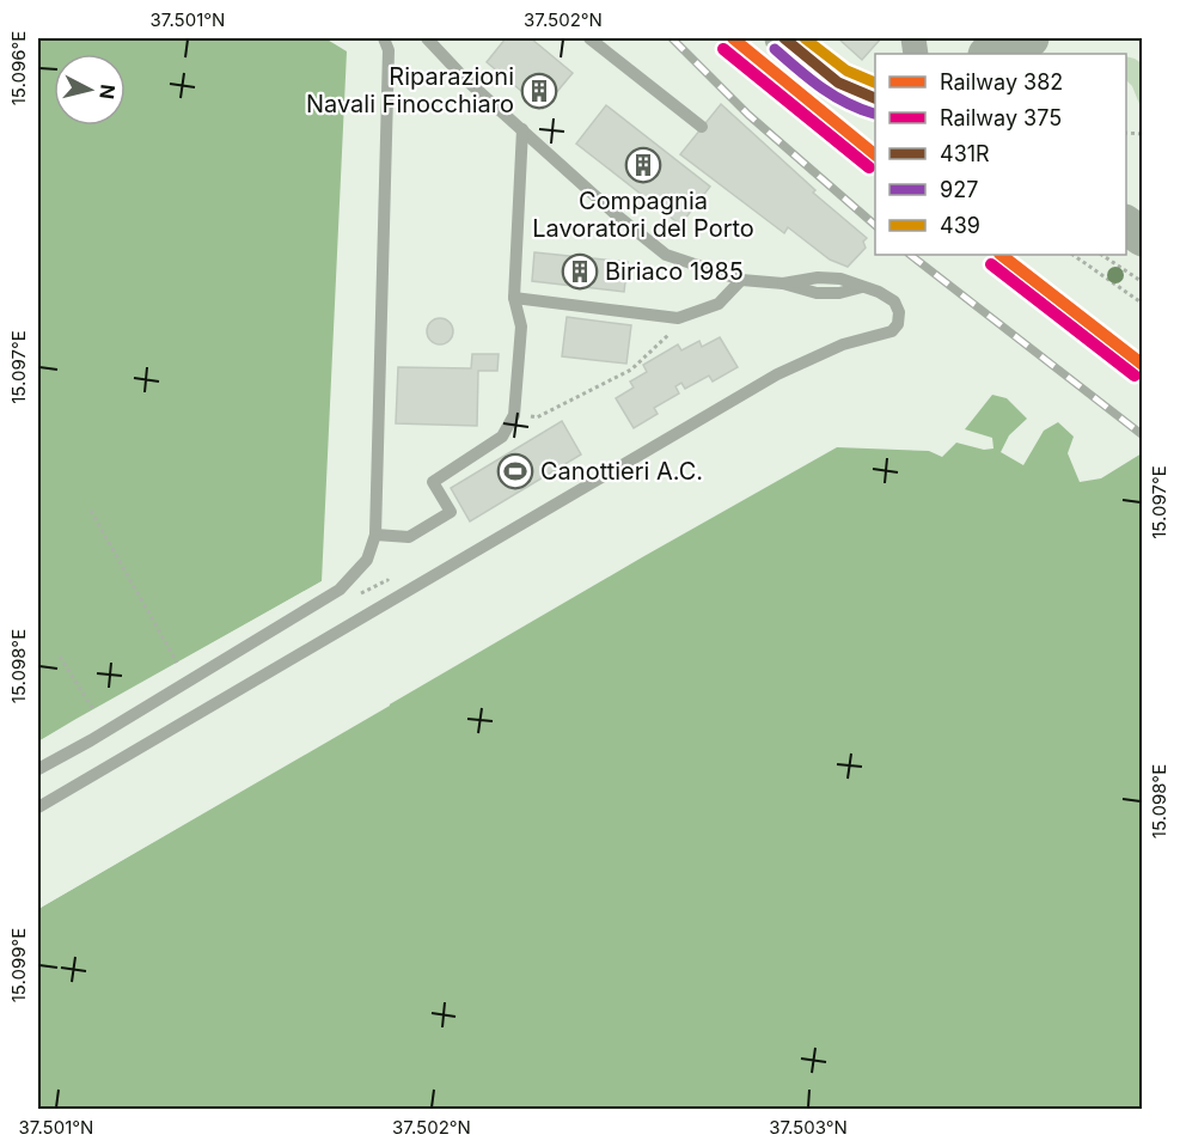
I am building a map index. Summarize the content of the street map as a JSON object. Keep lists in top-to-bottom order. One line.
{"places":{"building":["Riparazioni Navali Finocchiaro","Compagnia Lavoratori del Porto","Biriaco 1985"],"sports":["Canottieri A.C."]},"lines":["rail line 382","transit line 431R","transit line 439","rail line 375","transit line 927"],"legend":["Railway 382","Railway 375","431R","927","439"],"north":"right","coordinates":["37.501°N","37.502°N","15.096°E","15.097°E","15.098°E","15.099°E","37.503°N"]}
